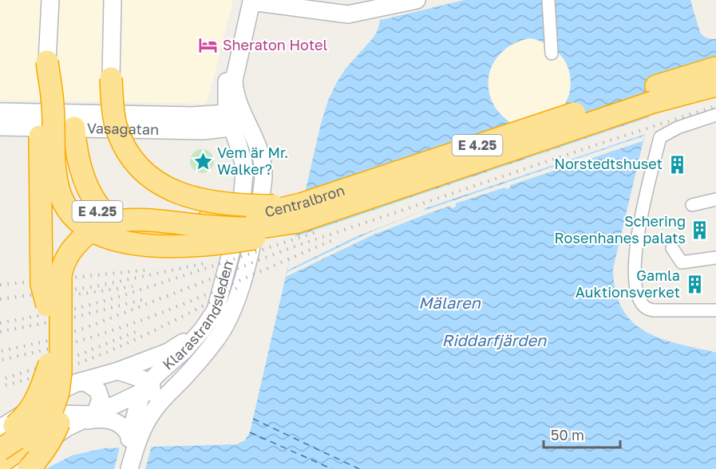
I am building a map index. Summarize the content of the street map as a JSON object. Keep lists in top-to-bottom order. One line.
{"streets":{"highway":["E 4.25","Centralbron"],"street":["Vasagatan","Klarastrandsleden"]},"crossings":[["Vasagatan","Klarastrandsleden"]],"water":["Mälaren","Riddarfjärden"],"places":{"hotel":["Sheraton Hotel"],"place":["Vem är Mr. Walker?"],"building":["Norstedtshuset","Schering Rosenhanes palats","Gamla Auktionsverket"]},"scale_bar":"50 m"}
